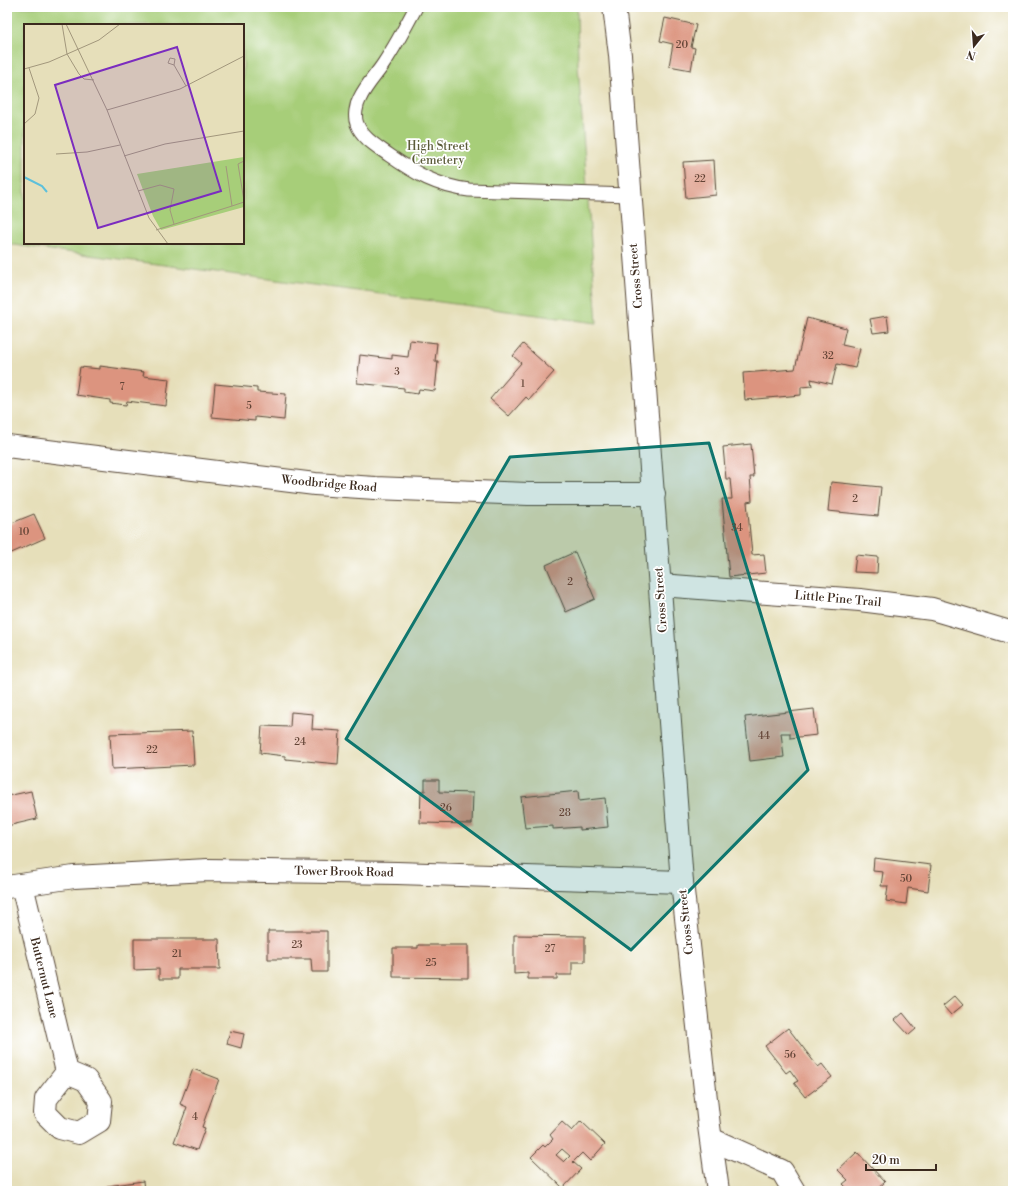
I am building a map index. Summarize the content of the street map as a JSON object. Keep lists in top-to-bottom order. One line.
{"streets":{"street":["Cross Street","Woodbridge Road","Little Pine Trail","Tower Brook Road","Butternut Lane"]},"crossings":[["Cross Street","Woodbridge Road"],["Cross Street","Little Pine Trail"],["Cross Street","Tower Brook Road"],["Tower Brook Road","Butternut Lane"]],"parks":["High Street Cemetery"],"house_numbers":["20","22","32","3","1","7","5","2","34","10","2","44","24","22","26","28","50","23","27","21","25","56","4"],"scale_bar":"20 m","north":"bottom"}
